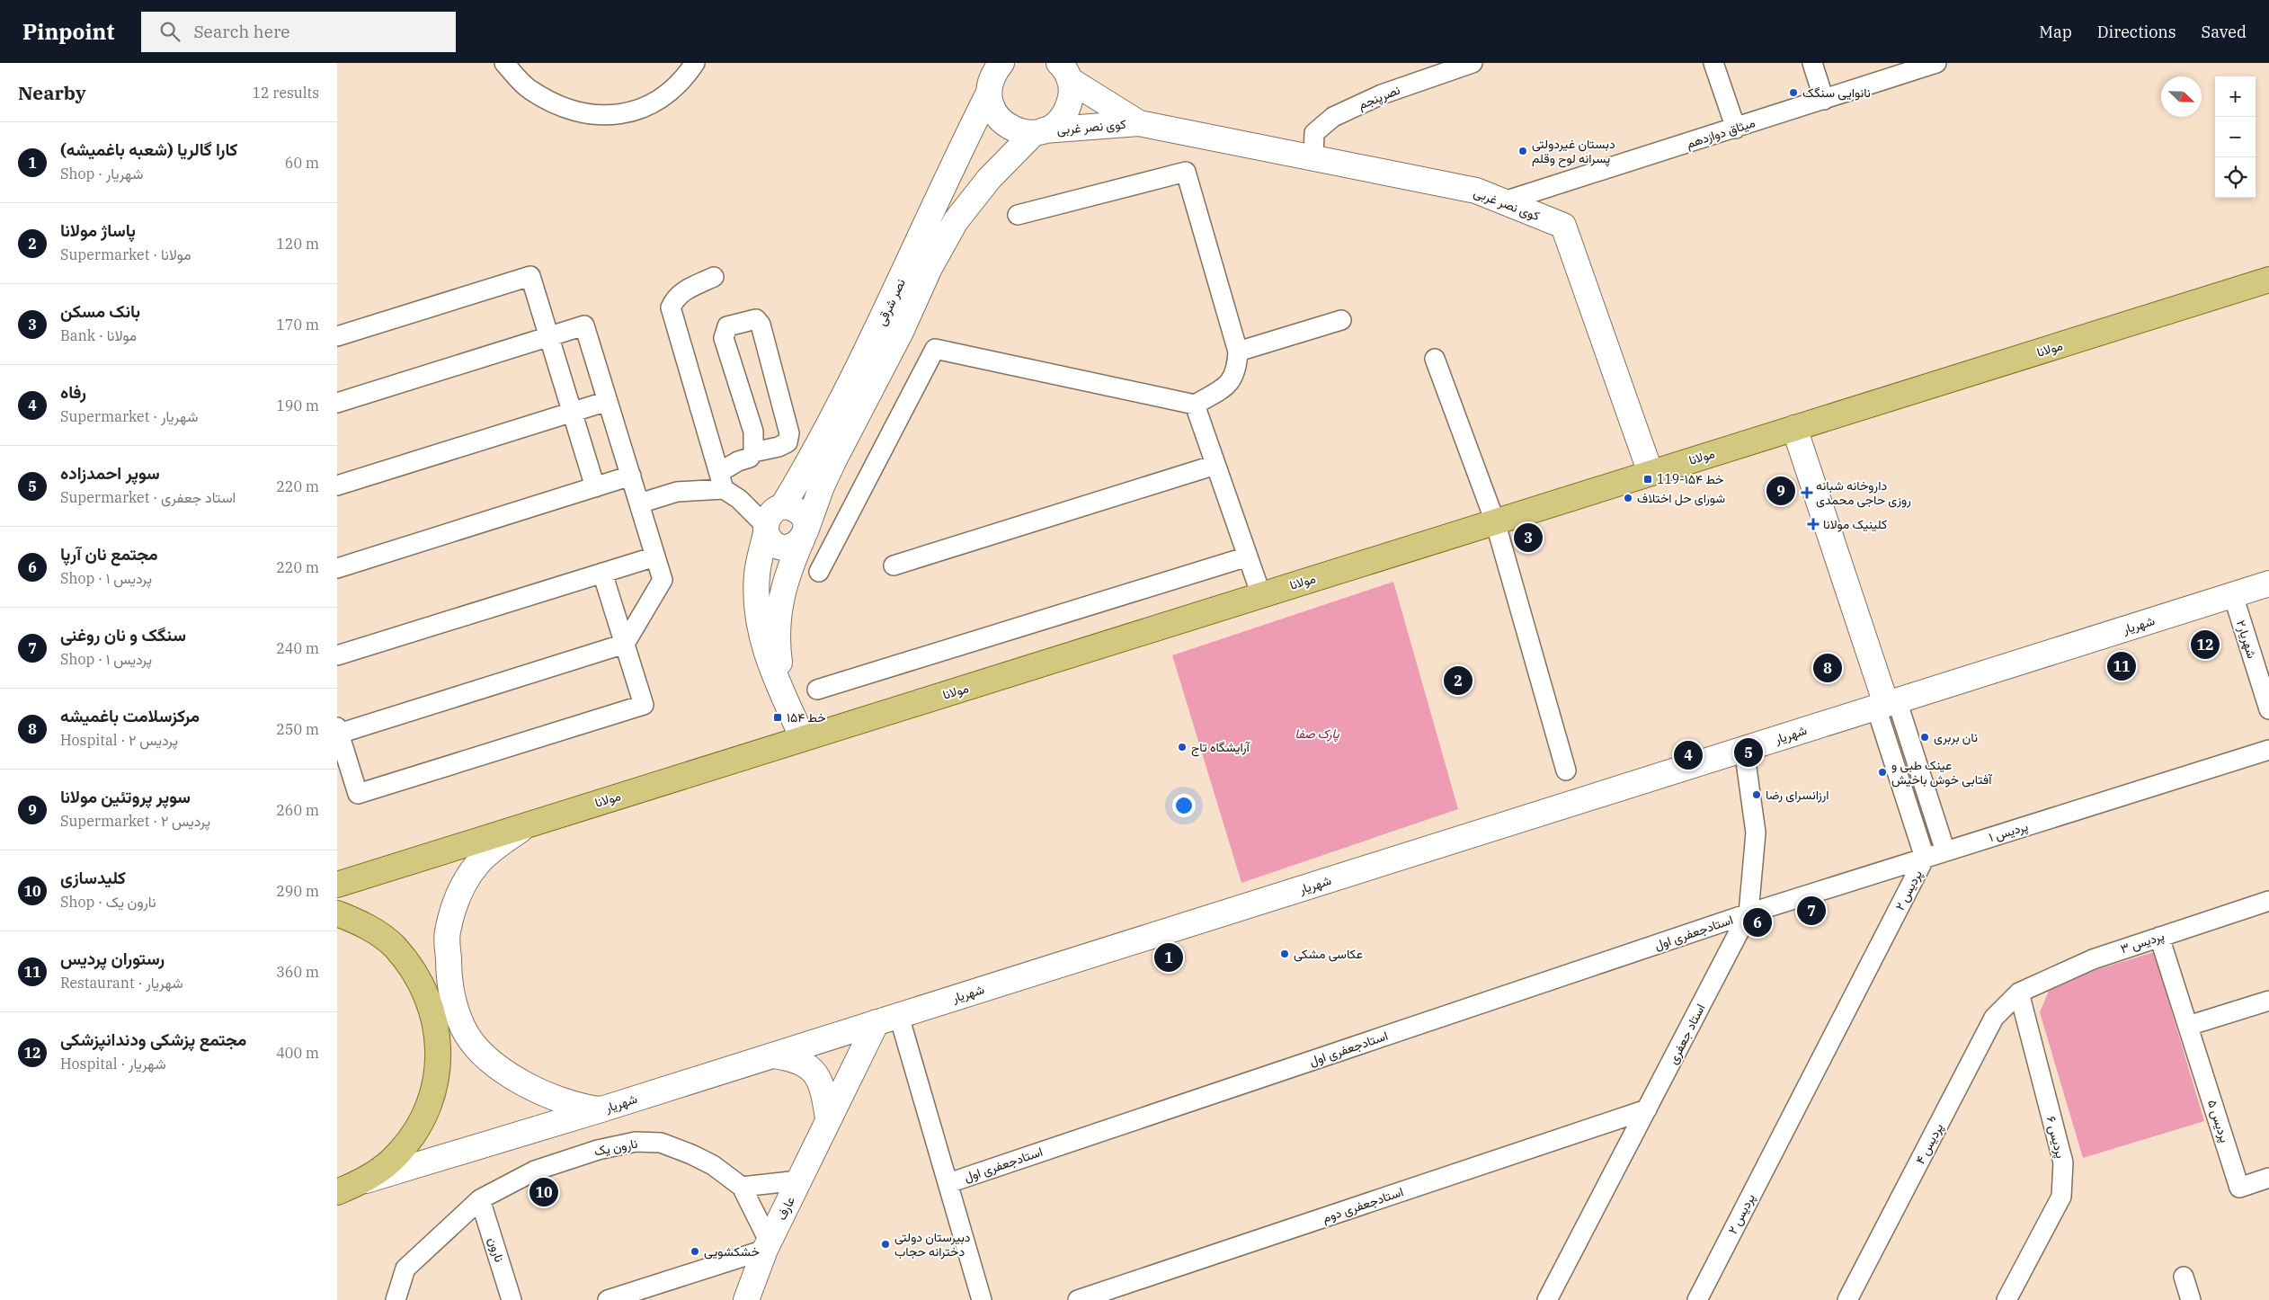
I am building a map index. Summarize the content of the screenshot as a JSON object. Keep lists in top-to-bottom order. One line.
{"streets":{"main road":["کوی نصر غربی","نصر شرقی","مولانا","شهریار","پردیس ۲","عارف"],"street":["نصرپنجم","میثاق دوازدهم","شهریار۲","پردیس ۱","استادجعفری اول","پردیس ۳","استاد جعفری","پردیس ۵","پردیس ۶","پردیس ۴","نارون یک","استادجعفری دوم","نارون"]},"crossings":[["نصرپنجم","کوی نصر غربی"],["کوی نصر غربی","میثاق دوازدهم"],["کوی نصر غربی","نصر شرقی"],["کوی نصر غربی","مولانا"],["نصر شرقی","مولانا"],["مولانا","پردیس ۲"],["شهریار","شهریار۲"],["شهریار","پردیس ۲"],["شهریار","استاد جعفری"],["شهریار","عارف"],["پردیس ۱","پردیس ۲"],["پردیس ۱","استادجعفری اول"],["پردیس ۱","استاد جعفری"],["استادجعفری اول","استاد جعفری"],["پردیس ۳","پردیس ۵"],["پردیس ۳","پردیس ۶"],["پردیس ۳","پردیس ۴"],["استاد جعفری","استادجعفری دوم"],["پردیس ۶","پردیس ۴"],["نارون یک","عارف"],["نارون یک","نارون"]],"parks":["پارک صفا"],"places":{"other":["نانوایی سنگک","دبستان غیردولتی پسرانه لوح وقلم","شورای حل اختلاف","نان بربری","آرایشگاه تاج","عینک طبی و آفتابی خوش باخیش","ارزانسرای رضا","عکاسی مشکی","دبیرستان دولتی دخترانه حجاب","خشکشویی"],"transit":["خط ۱۵۴-119","خط ۱۵۴"],"health":["داروخانه شبانه روزی حاجی محمدی","کلینیک مولانا"]},"north":"bottom right","page":{"header":"Pinpoint","search":"Search here","nav":["Map","Directions","Saved"],"heading":["Nearby","12 results"],"map_buttons":["+","−"],"list":[{"mark":"1","name":"کارا گالریا (شعبه باغمیشه)","note":"Shop · شهریار","value":"60 m"},{"mark":"2","name":"پاساژ مولانا","note":"Supermarket · مولانا","value":"120 m"},{"mark":"3","name":"بانک مسکن","note":"Bank · مولانا","value":"170 m"},{"mark":"4","name":"رفاه","note":"Supermarket · شهریار","value":"190 m"},{"mark":"5","name":"سوپر احمدزاده","note":"Supermarket · استاد جعفری","value":"220 m"},{"mark":"6","name":"مجتمع نان آرپا","note":"Shop · پردیس ۱","value":"220 m"},{"mark":"7","name":"سنگک و نان روغنی","note":"Shop · پردیس ۱","value":"240 m"},{"mark":"8","name":"مرکزسلامت باغمیشه","note":"Hospital · پردیس ۲","value":"250 m"},{"mark":"9","name":"سوپر پروتئین مولانا","note":"Supermarket · پردیس ۲","value":"260 m"},{"mark":"10","name":"کلیدسازی","note":"Shop · نارون یک","value":"290 m"},{"mark":"11","name":"رستوران پردیس","note":"Restaurant · شهریار","value":"360 m"},{"mark":"12","name":"مجتمع پزشکی ودندانپزشکی","note":"Hospital · شهریار","value":"400 m"}],"pins":["9","3","12","11","8","2","5","4","7","6","1","10"]}}
